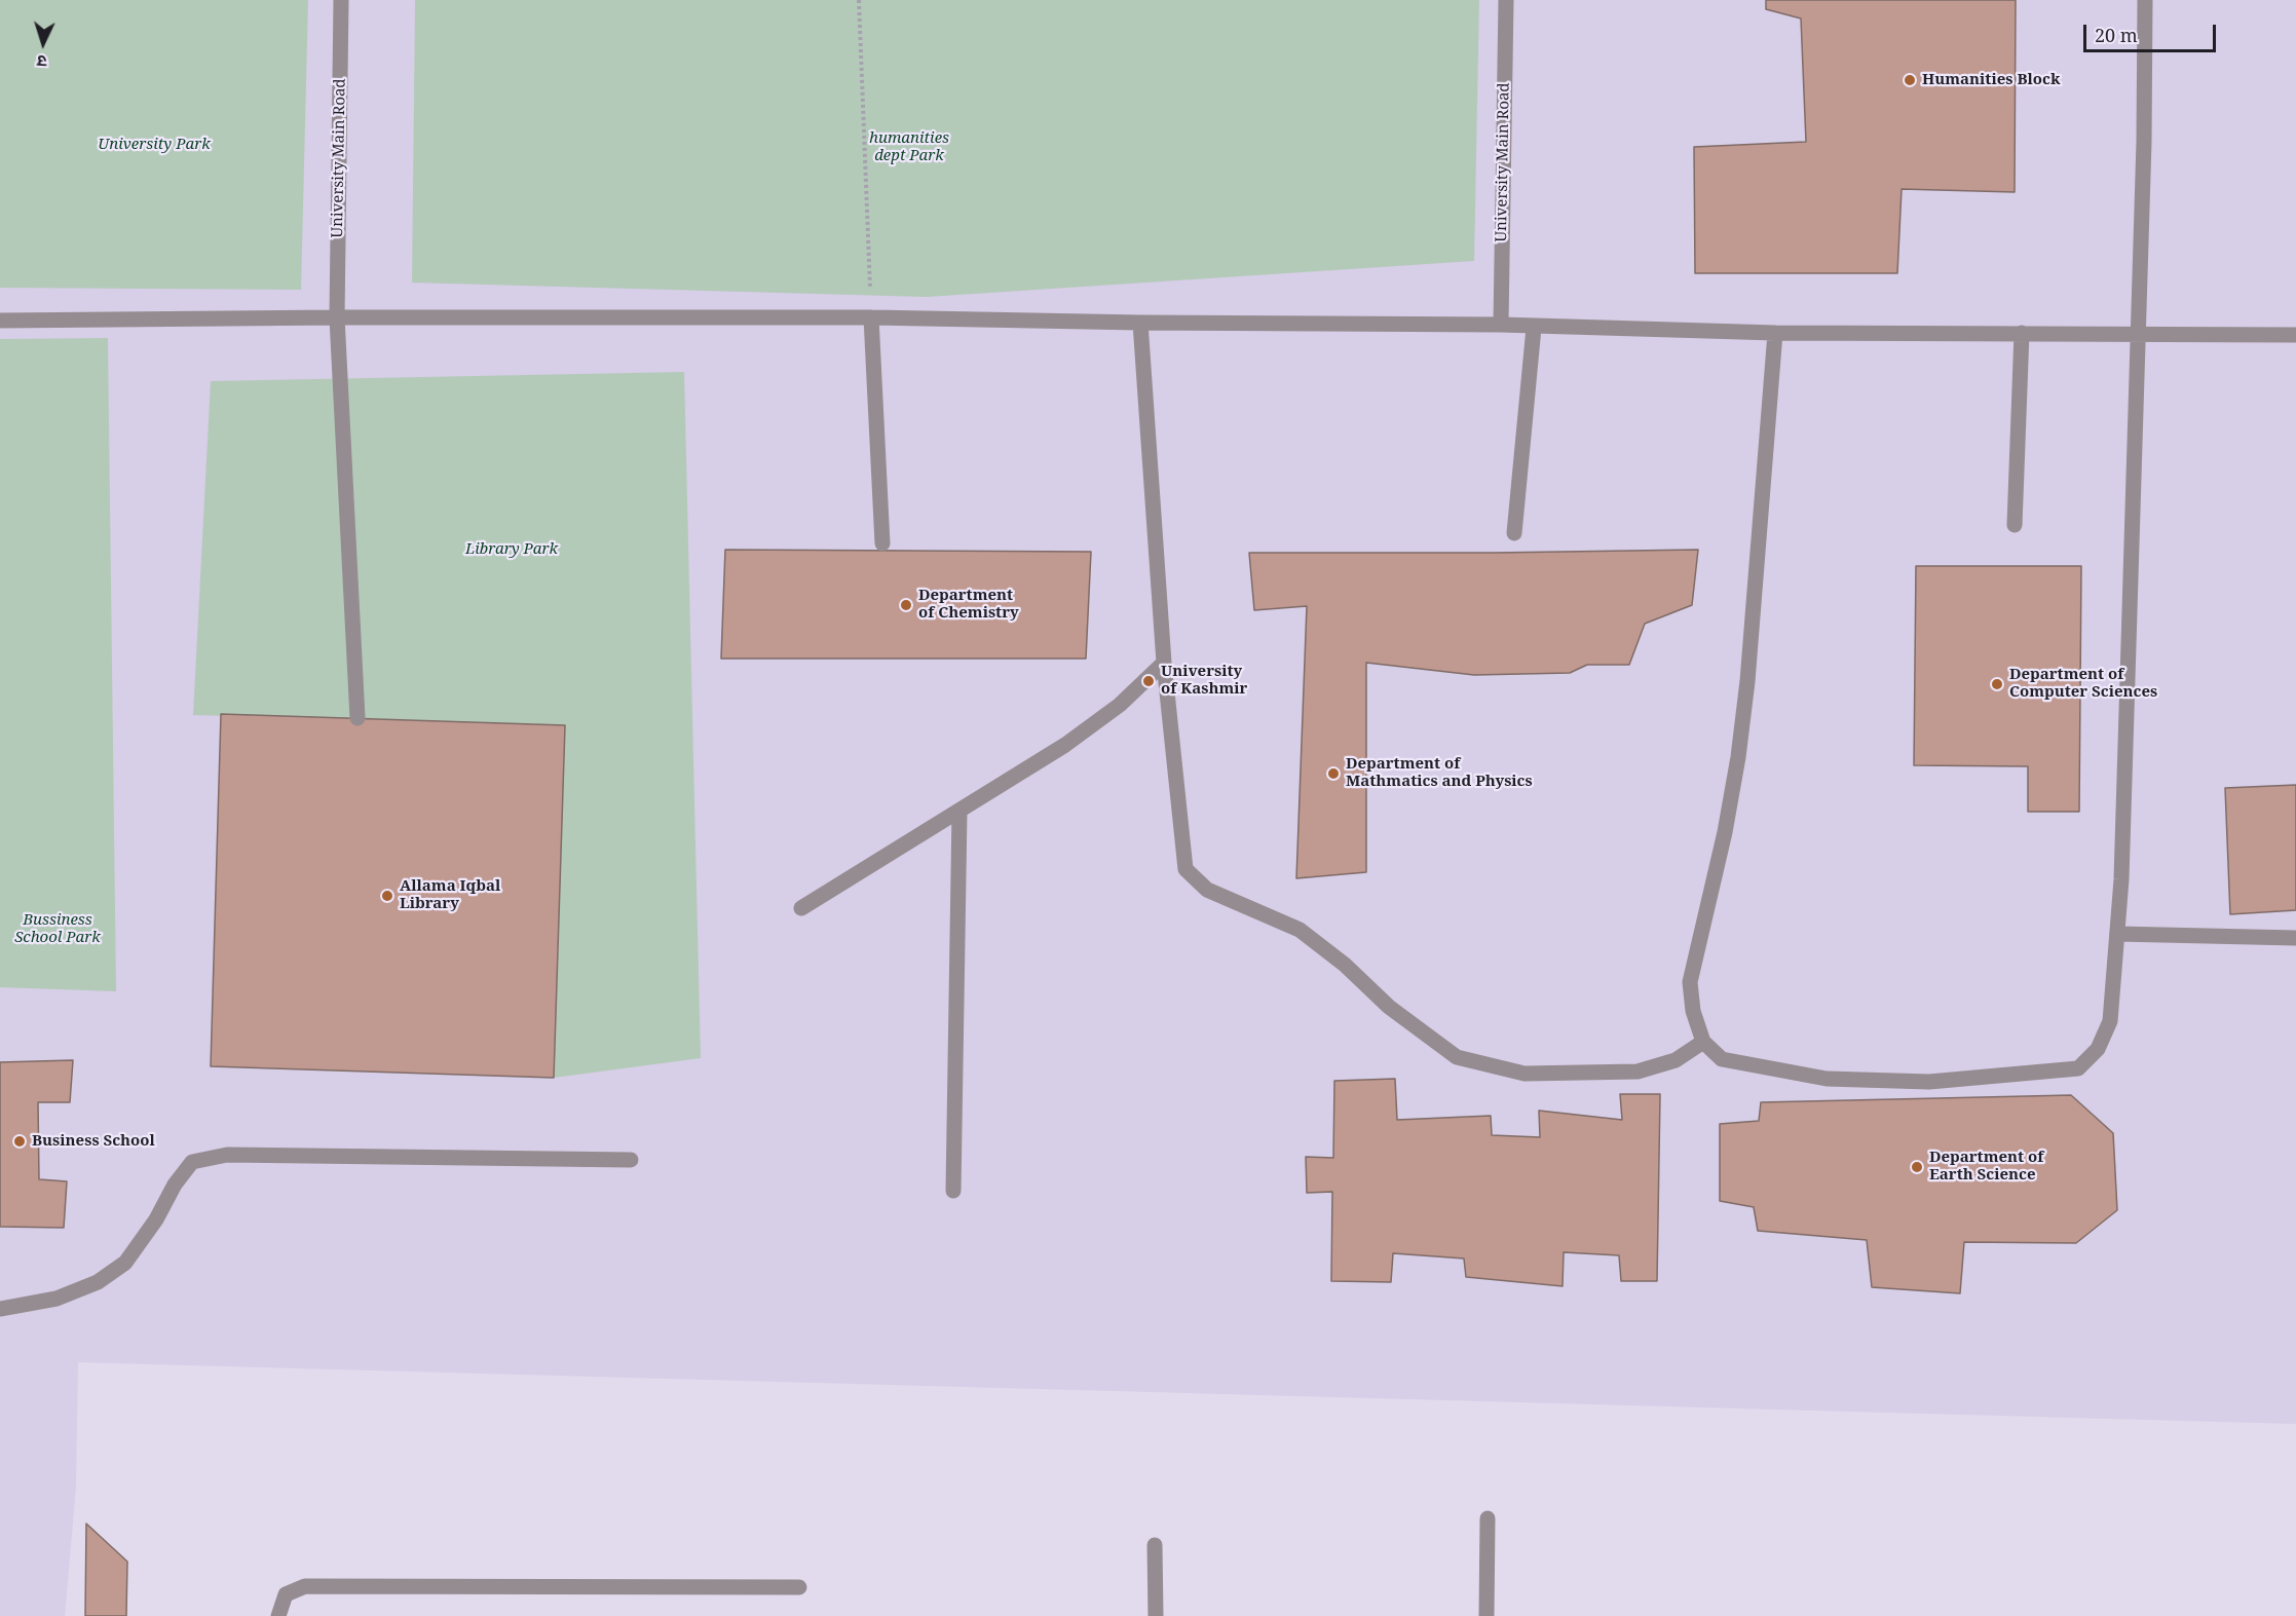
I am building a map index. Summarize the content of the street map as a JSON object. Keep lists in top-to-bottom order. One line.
{"streets":{"street":["University Main Road"]},"parks":["humanities dept Park","University Park","Library Park","Bussiness School Park"],"places":["Humanities Block","Department of Chemistry","University of Kashmir","Department of Computer Sciences","Department of Mathmatics and Physics","Allama Iqbal Library","Business School","Department of Earth Science"],"scale_bar":"20 m","north":"bottom"}
